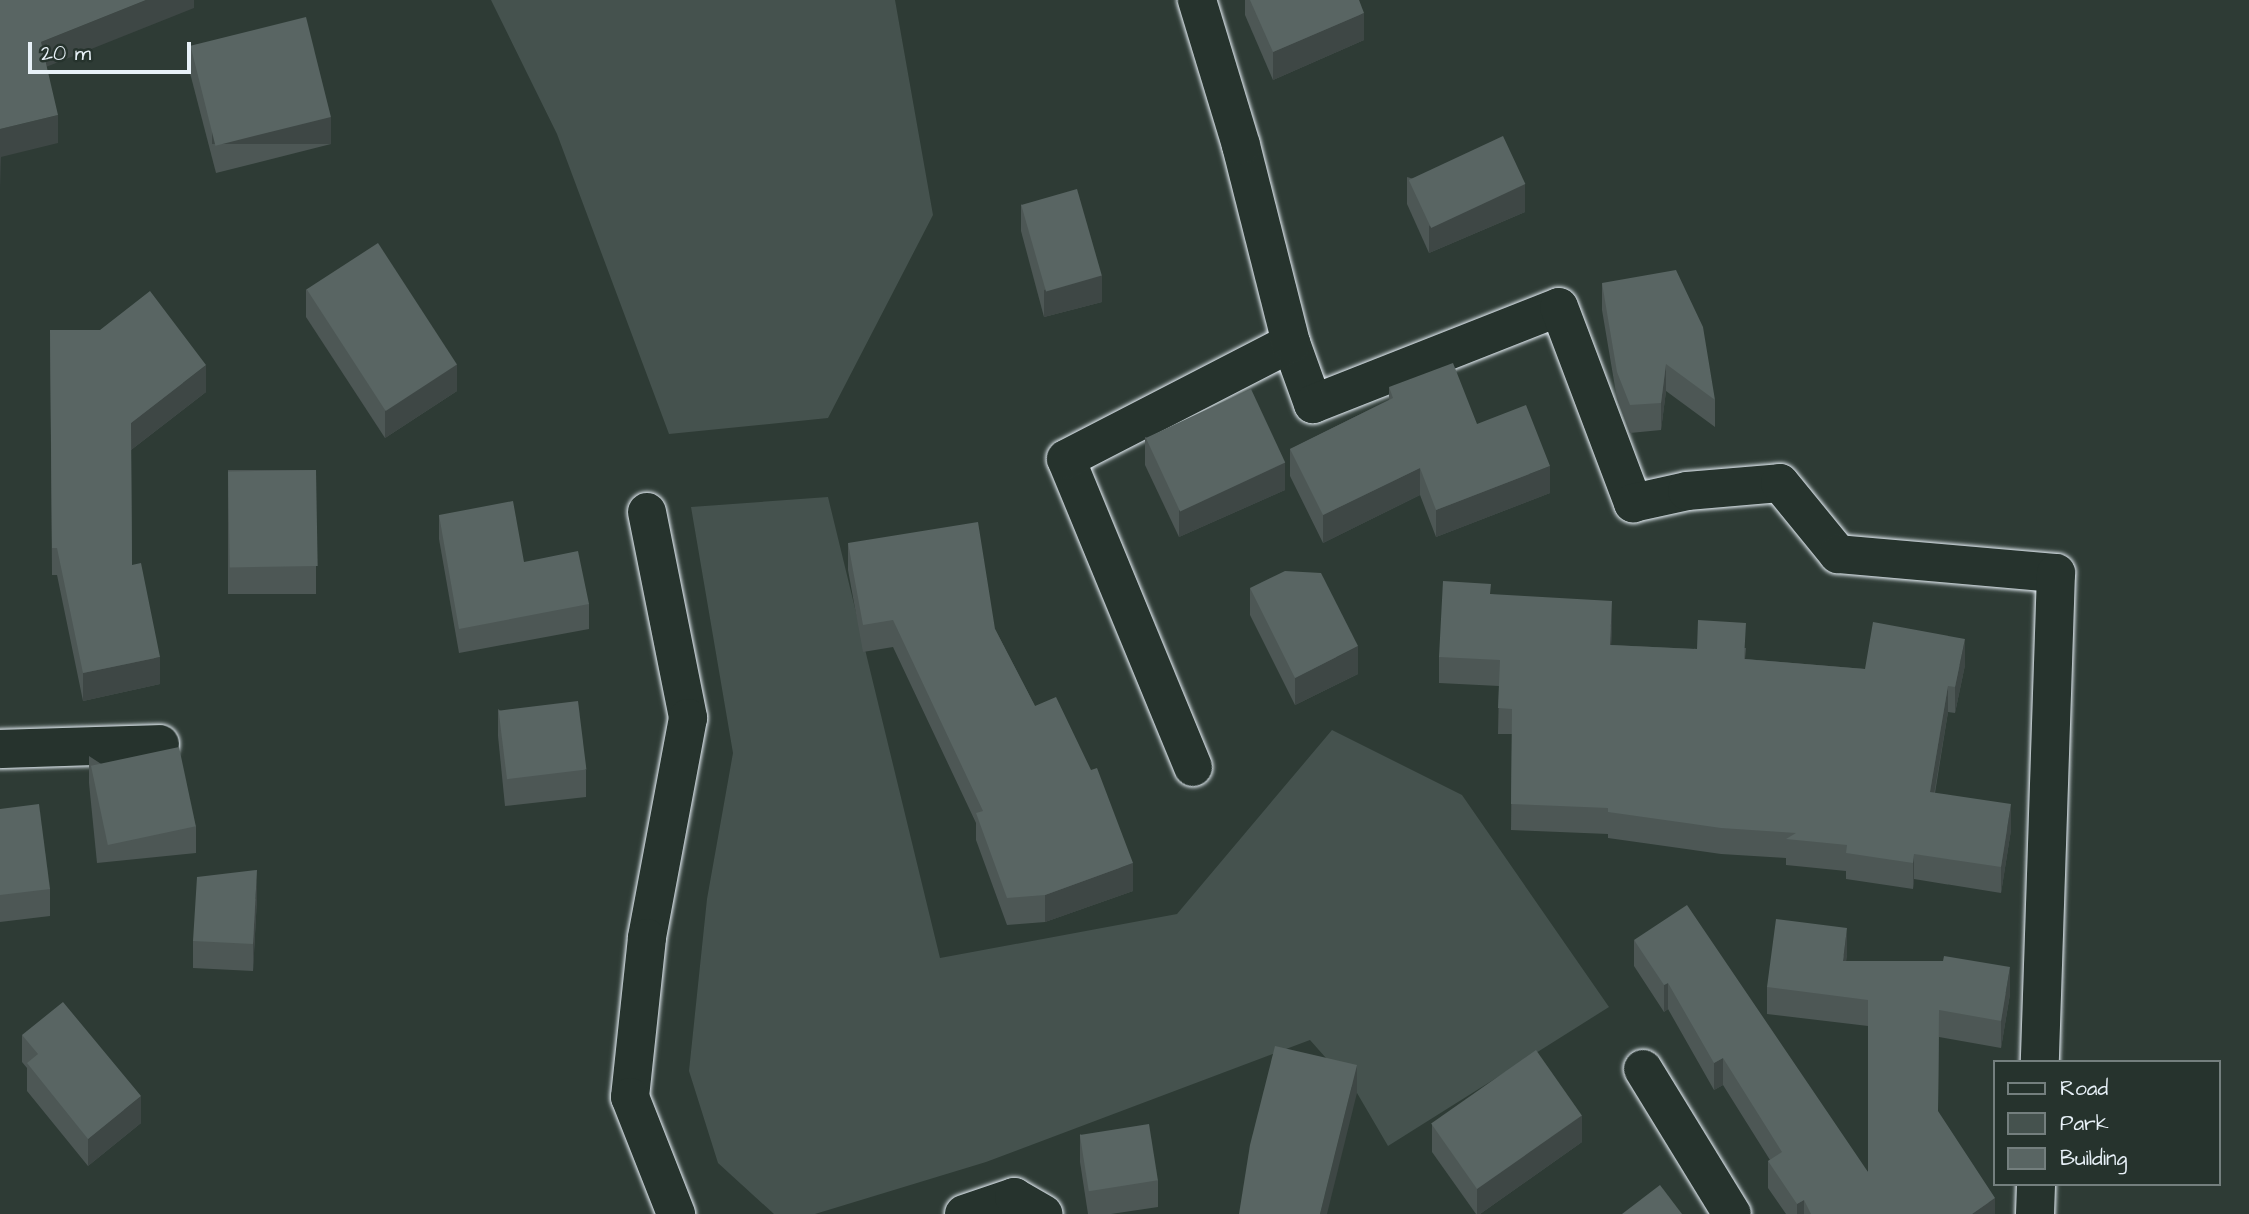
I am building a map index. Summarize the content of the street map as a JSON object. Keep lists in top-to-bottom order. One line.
{"legend":["Road","Park","Building"],"scale_bar":"20 m"}
